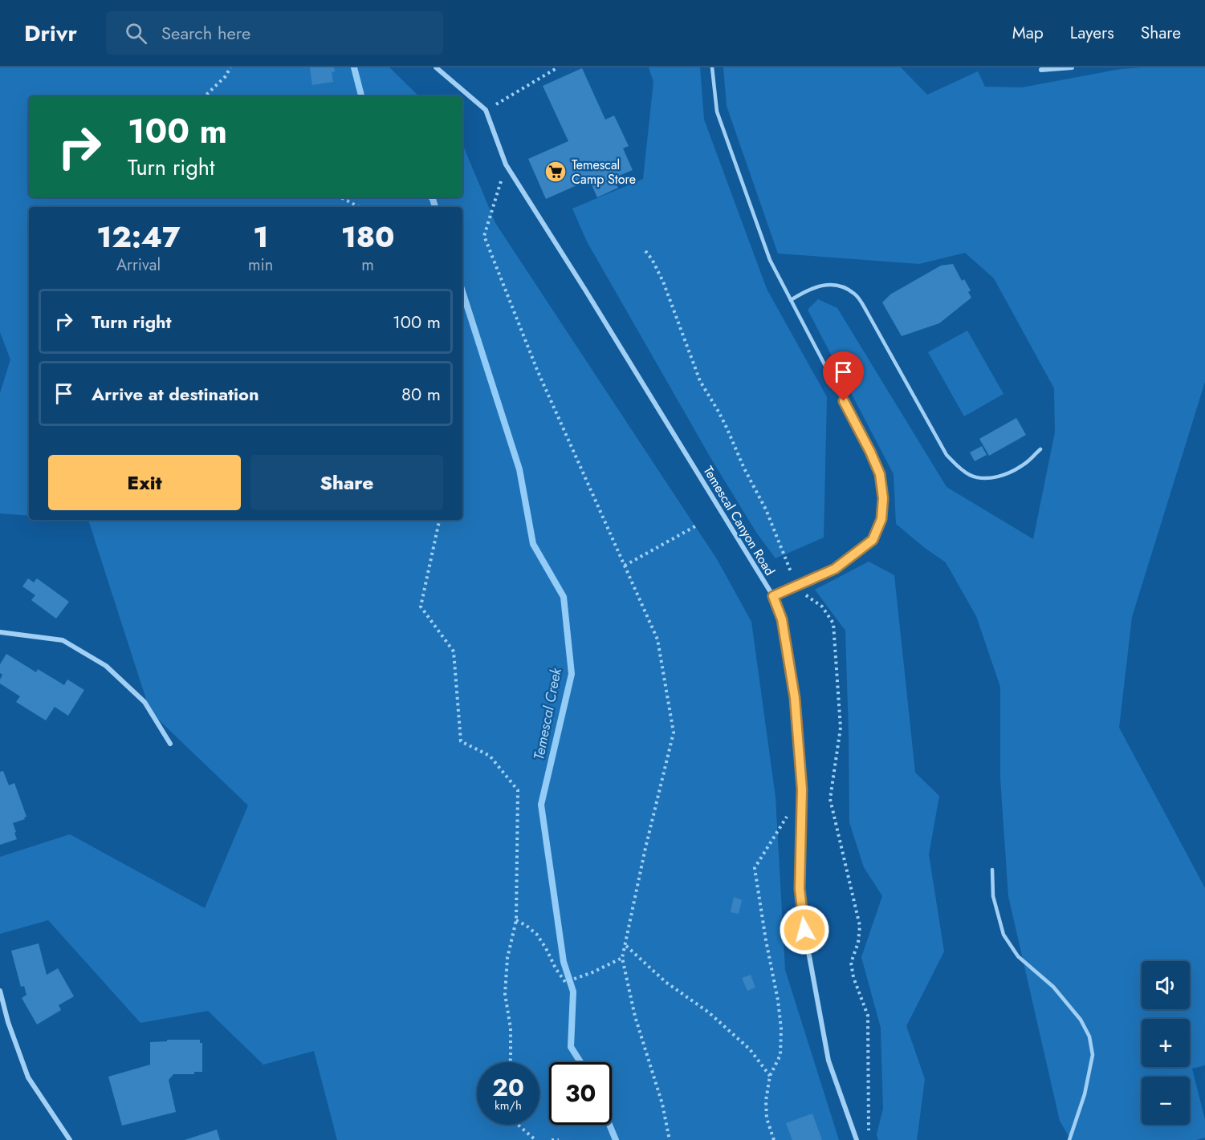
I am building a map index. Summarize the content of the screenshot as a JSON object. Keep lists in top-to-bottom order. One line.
{"streets":{"street":["Temescal Canyon Road"]},"water":["Temescal Creek"],"places":{"supermarket":["Temescal Camp Store"]},"page":{"header":"Drivr","search":"Search here","nav":["Map","Layers","Share"],"turn":["100 m","Turn right"],"eta":["12:47","Arrival","1","min","180","m"],"list":[{"name":"Turn right","value":"100 m"},{"name":"Arrive at destination","value":"80 m"}],"buttons":["Exit","Share"],"map_buttons":["+","−"],"speed":"20 km/h","limit":"30"}}
